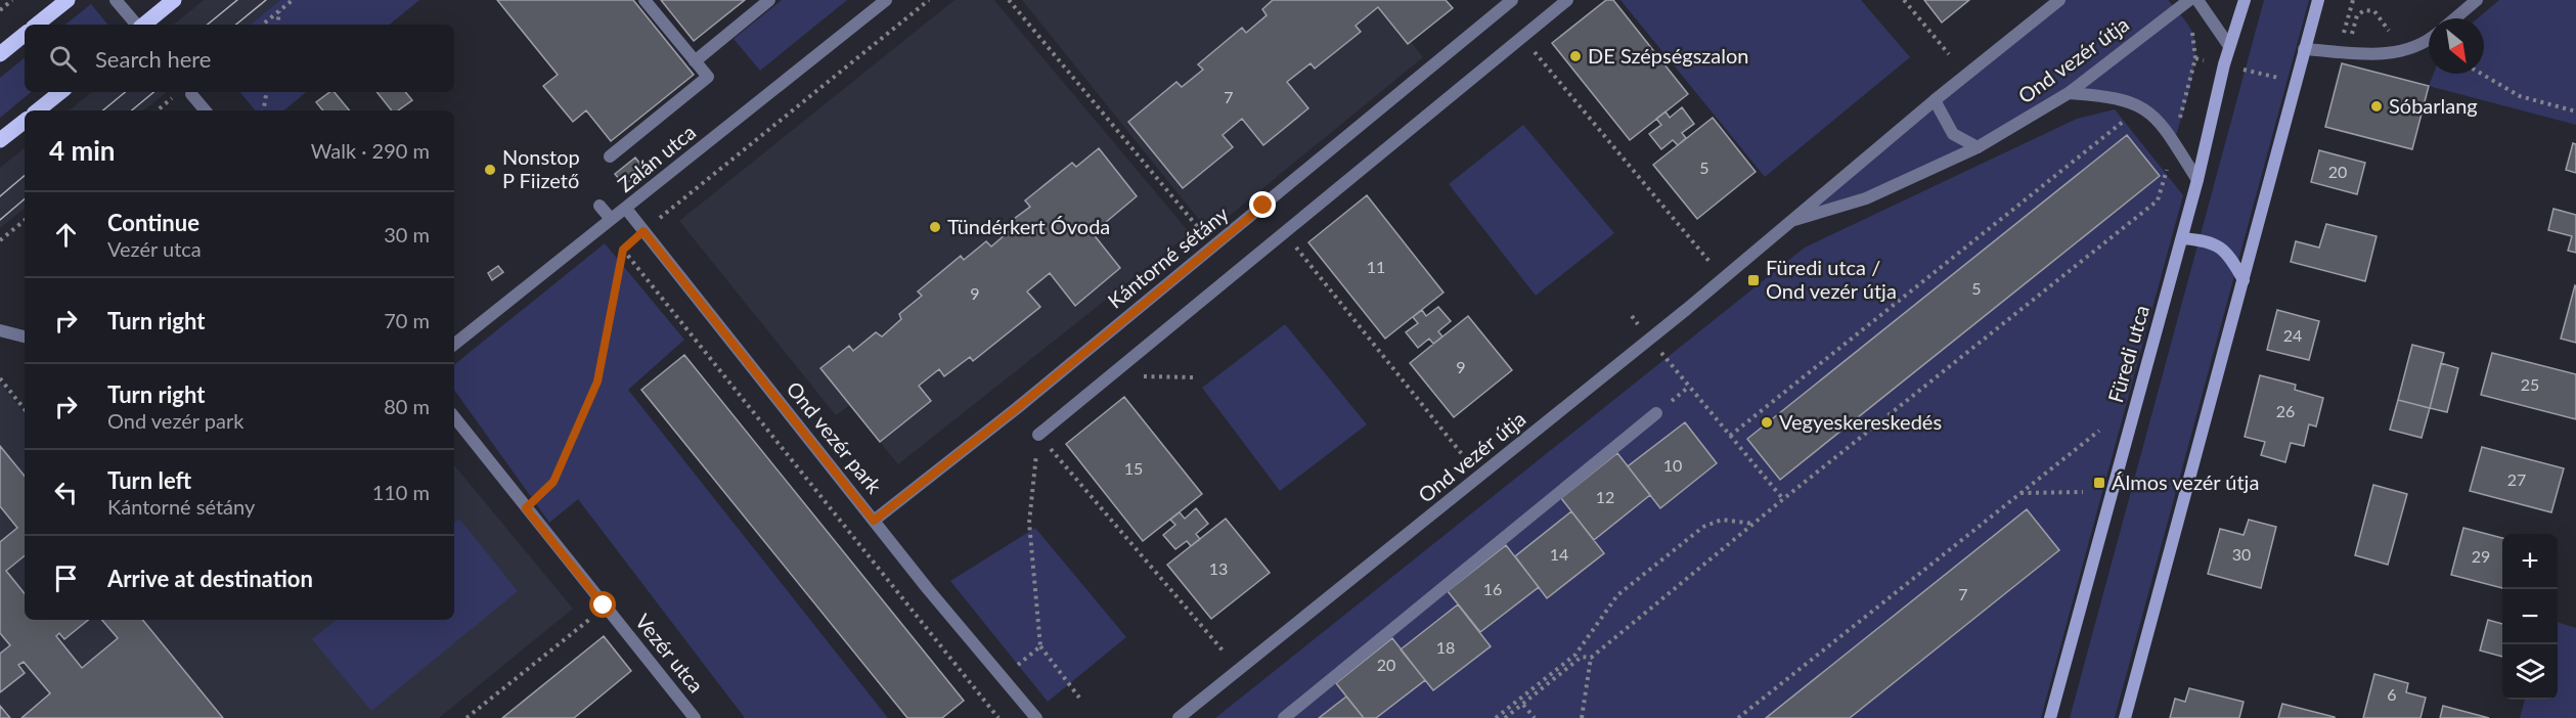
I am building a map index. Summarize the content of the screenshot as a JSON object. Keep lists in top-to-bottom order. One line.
{"streets":{"main road":["Füredi utca"],"street":["Ond vezér útja","Zalán utca","Kántorné sétány","Ond vezér park","Vezér utca"]},"crossings":[["Zalán utca","Ond vezér park"],["Kántorné sétány","Ond vezér park"]],"places":{"other":["DE Szépségszalon","Sóbarlang","Nonstop P Fiizető","Tündérkert Óvoda","Vegyeskereskedés"],"transit":["Füredi utca / Ond vezér útja","Álmos vezér útja"]},"house_numbers":["7","5","20","11","5","9","24","9","25","26","10","15","27","12","14","30","29","13","16","7","18","20","6"],"north":"bottom right","page":{"search":"Search here","heading":["4 min","Walk · 290 m"],"list":[["Continue","Vezér utca","30 m"],["Turn right","70 m"],["Turn right","Ond vezér park","80 m"],["Turn left","Kántorné sétány","110 m"],"Arrive at destination"],"map_buttons":["+","−"]}}
